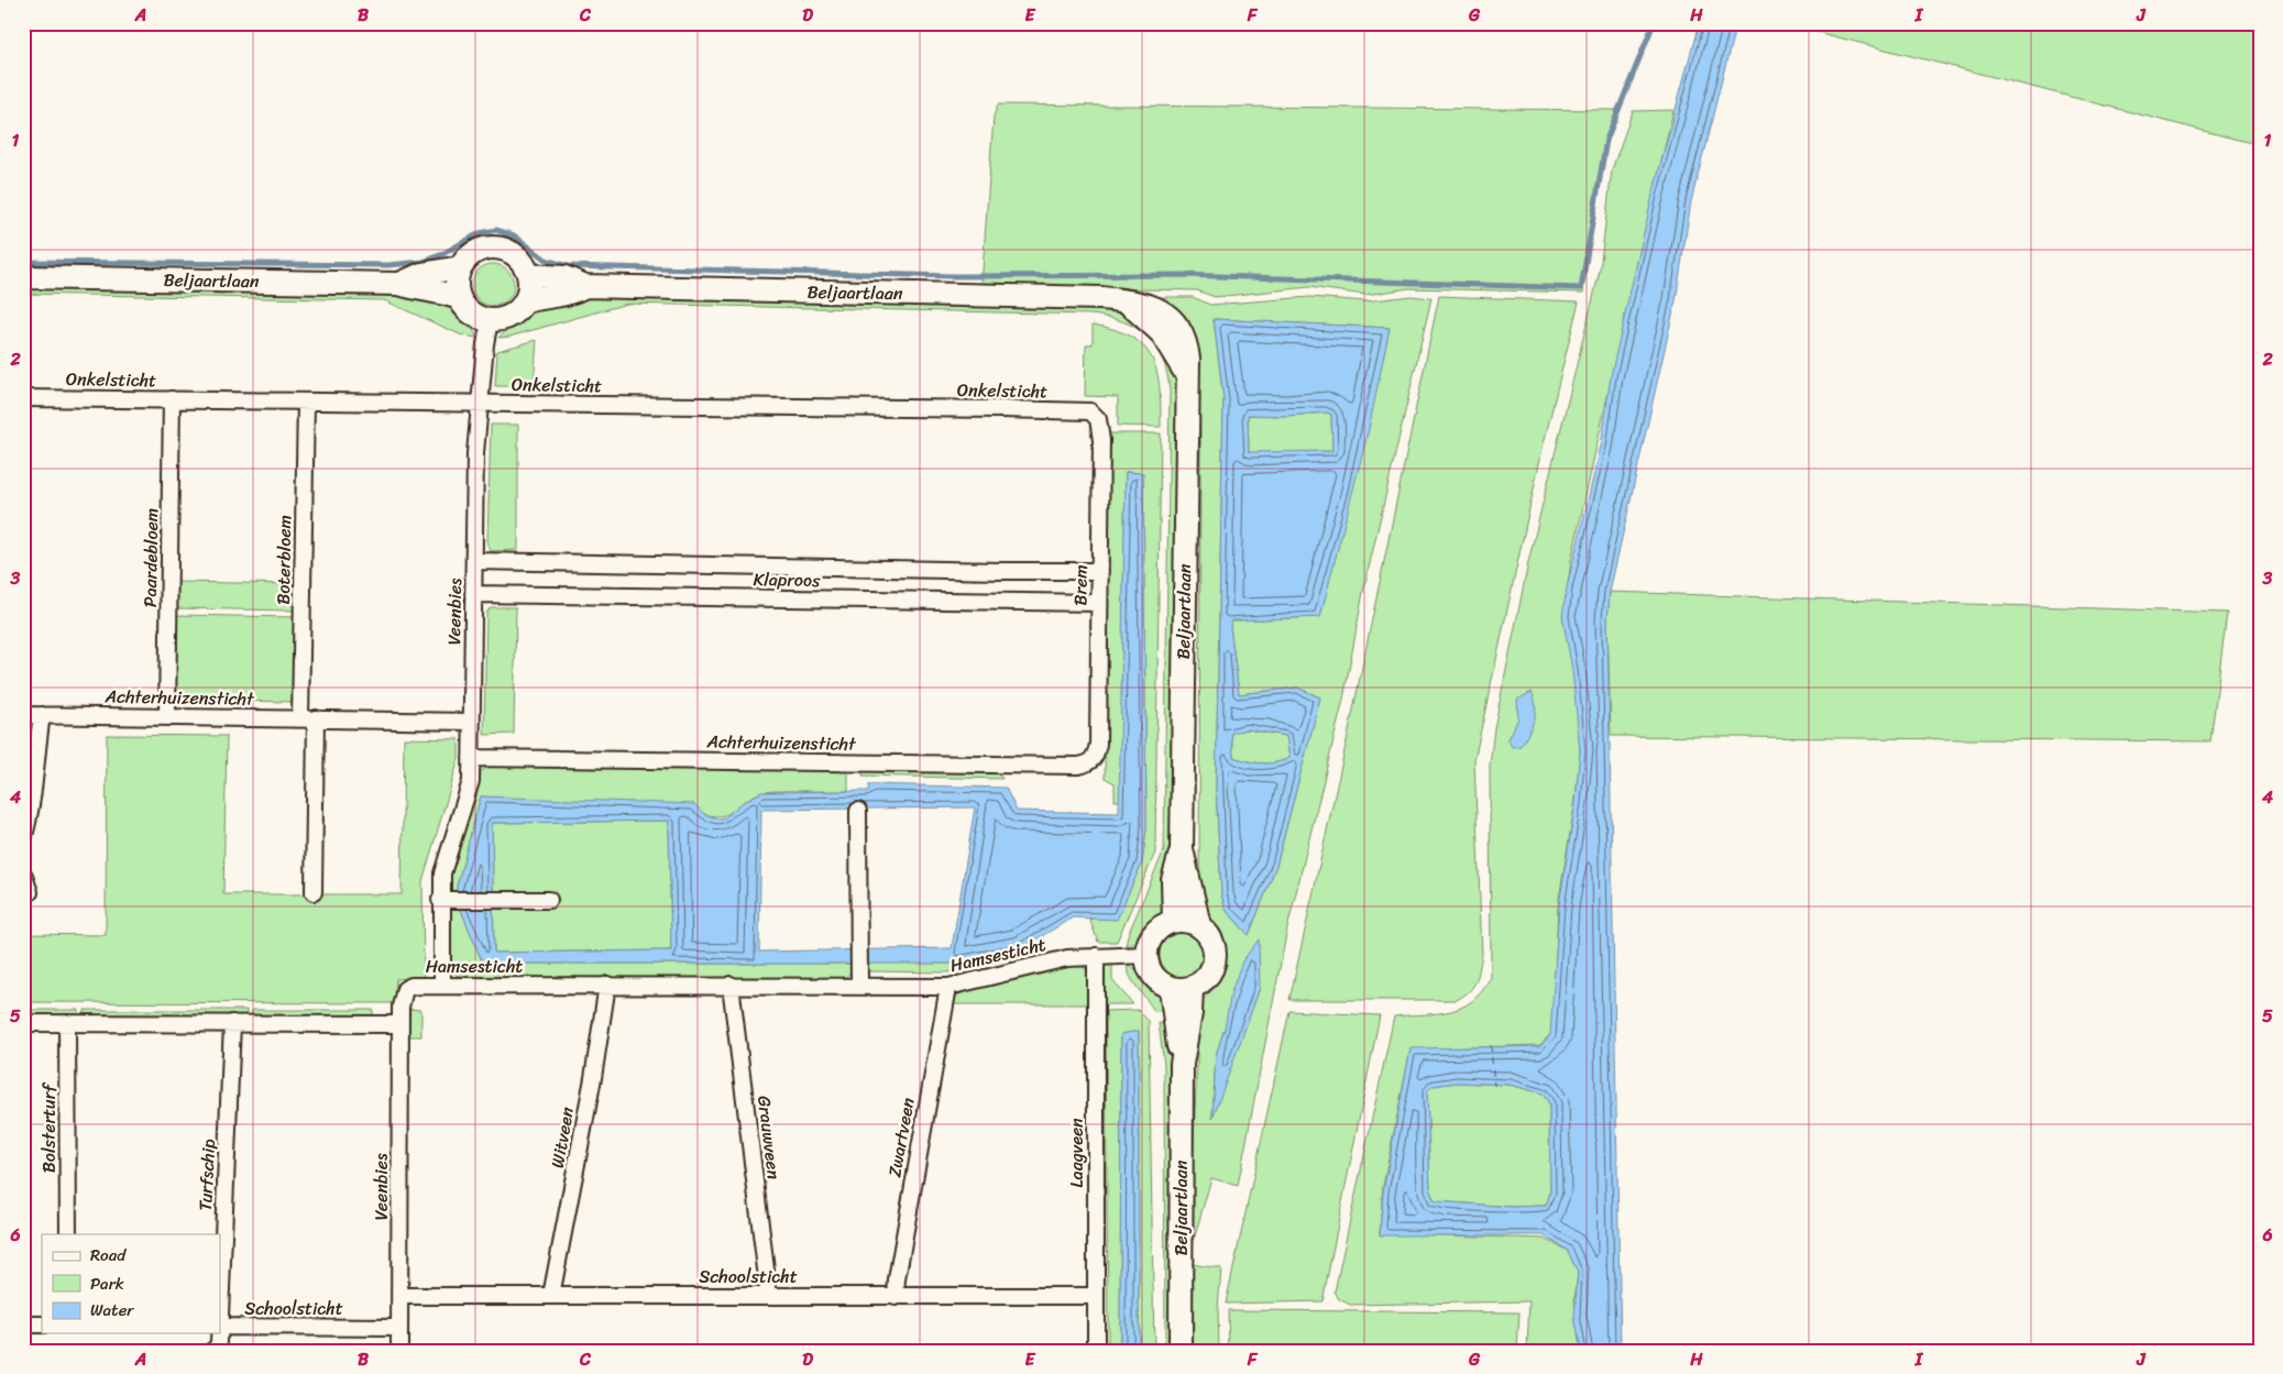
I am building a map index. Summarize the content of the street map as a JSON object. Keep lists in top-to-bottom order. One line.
{"streets":{"street":["Beljaartlaan","Onkelsticht","Paardebloem","Boterbloem","Klaproos","Brem","Veenbies","Achterhuizensticht","Hamsesticht","Bolsterturf","Witveen","Grauwveen","Zwartveen","Laagveen","Turfschip","Schoolsticht"]},"crossings":[["Beljaartlaan","Veenbies"],["Beljaartlaan","Hamsesticht"],["Onkelsticht","Paardebloem"],["Onkelsticht","Boterbloem"],["Onkelsticht","Brem"],["Onkelsticht","Veenbies"],["Paardebloem","Achterhuizensticht"],["Boterbloem","Achterhuizensticht"],["Klaproos","Brem"],["Klaproos","Veenbies"],["Brem","Achterhuizensticht"],["Veenbies","Achterhuizensticht"],["Veenbies","Hamsesticht"],["Veenbies","Schoolsticht"],["Hamsesticht","Witveen"],["Hamsesticht","Grauwveen"],["Hamsesticht","Zwartveen"],["Hamsesticht","Laagveen"],["Witveen","Schoolsticht"],["Grauwveen","Schoolsticht"],["Zwartveen","Schoolsticht"],["Laagveen","Schoolsticht"]],"legend":["Road","Park","Water"],"grid":{"columns":["A","B","C","D","E","F","G","H","I","J"],"rows":["1","2","3","4","5","6"]}}
